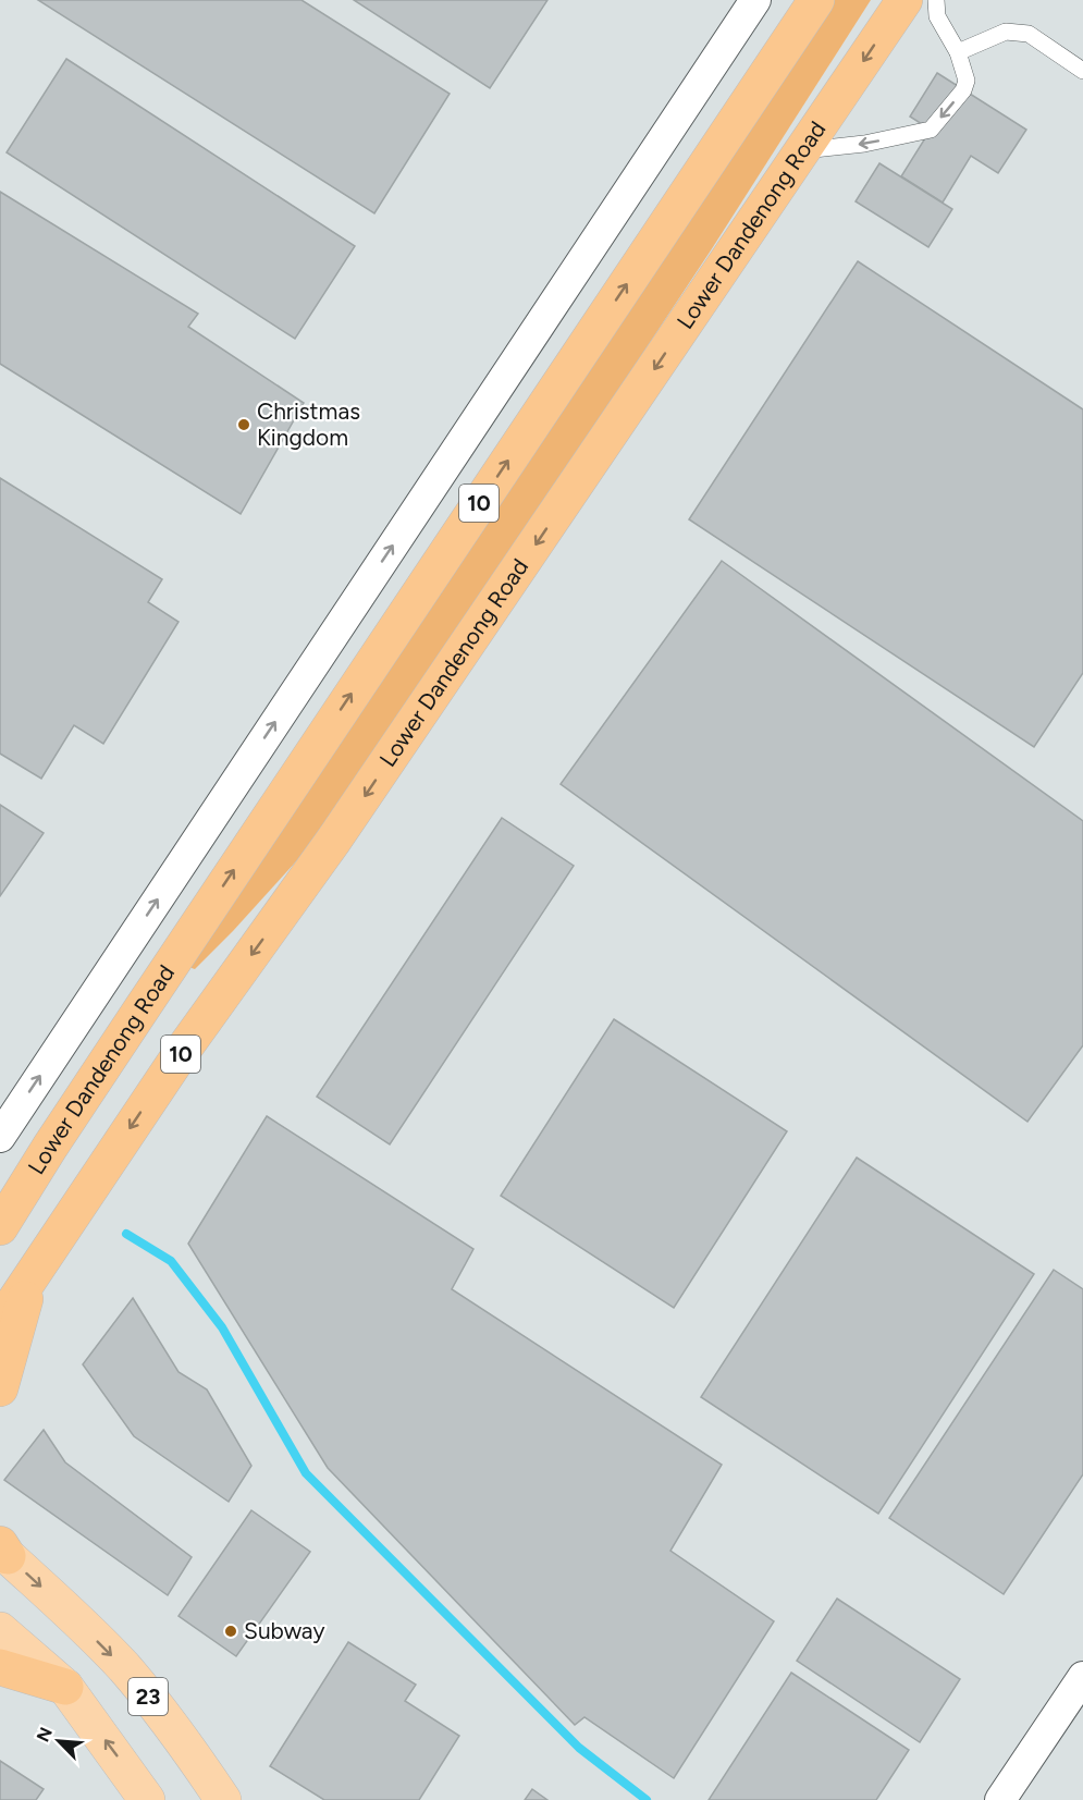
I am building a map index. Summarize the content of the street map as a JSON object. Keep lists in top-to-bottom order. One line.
{"streets":{"highway":["Lower Dandenong Road","10"],"main road":["23"]},"places":["Christmas Kingdom","Subway"],"north":"top left"}
